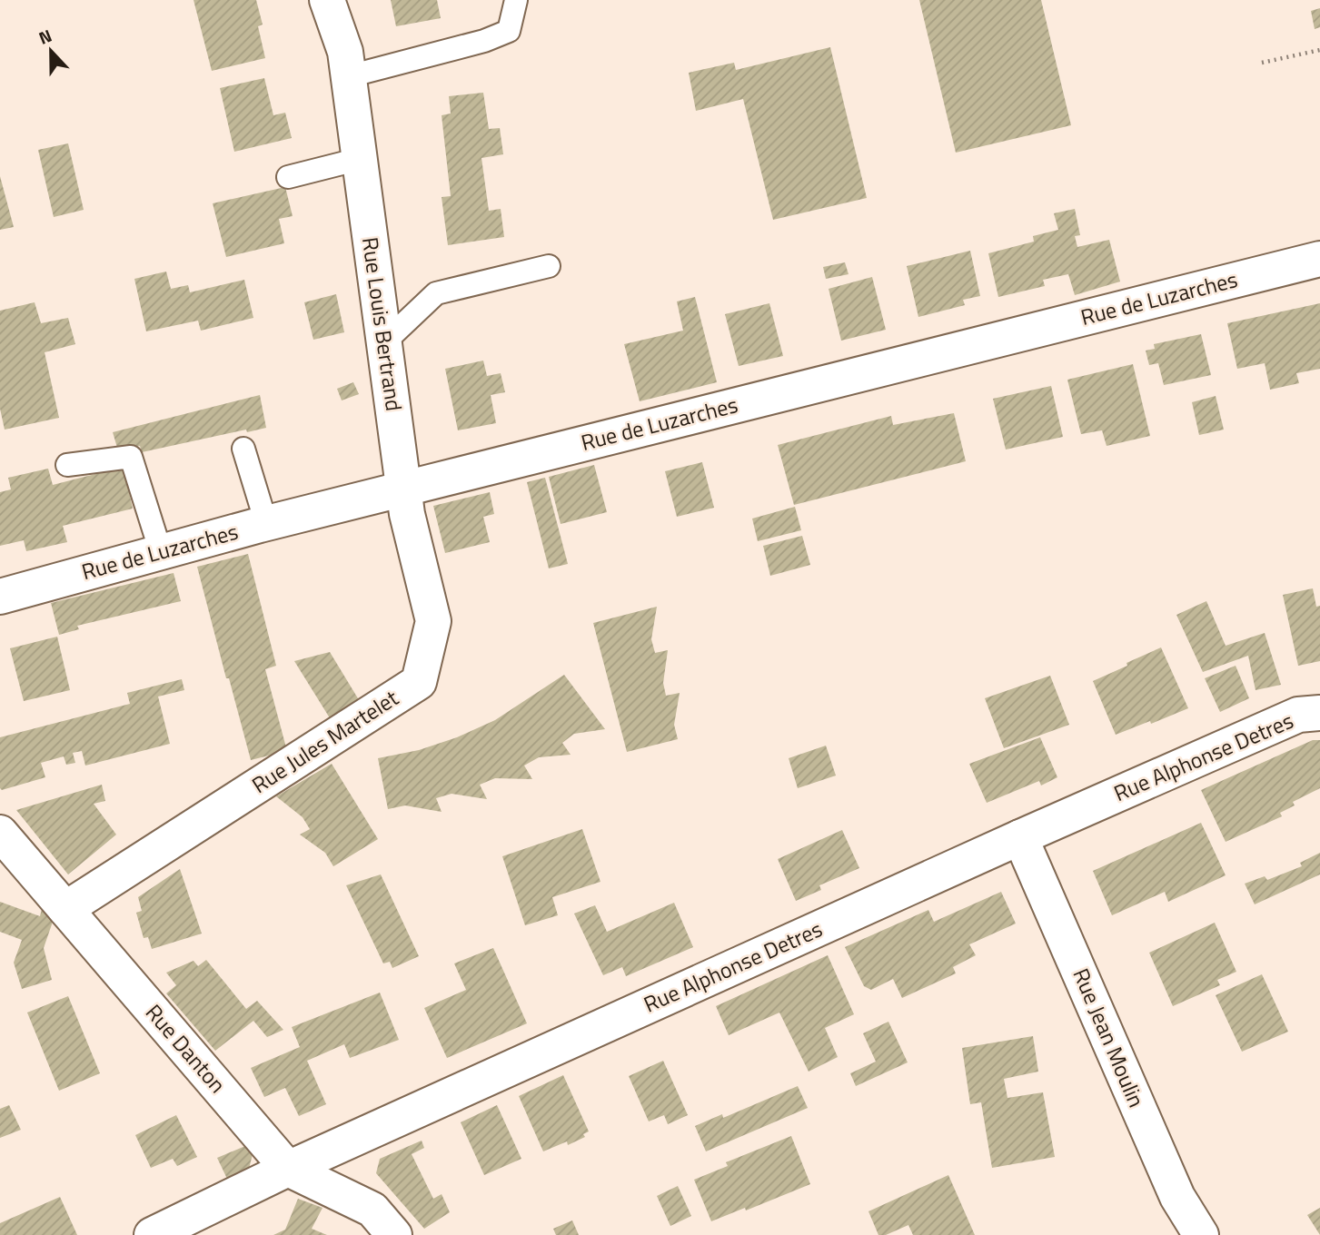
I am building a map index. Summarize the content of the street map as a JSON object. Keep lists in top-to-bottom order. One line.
{"streets":{"street":["Rue de Luzarches","Rue Louis Bertrand","Rue Jules Martelet","Rue Alphonse Detres","Rue Jean Moulin","Rue Danton"]},"crossings":[["Rue de Luzarches","Rue Louis Bertrand"],["Rue de Luzarches","Rue Jules Martelet"],["Rue Louis Bertrand","Rue Jules Martelet"],["Rue Jules Martelet","Rue Danton"],["Rue Alphonse Detres","Rue Jean Moulin"],["Rue Alphonse Detres","Rue Danton"]],"north":"top"}
